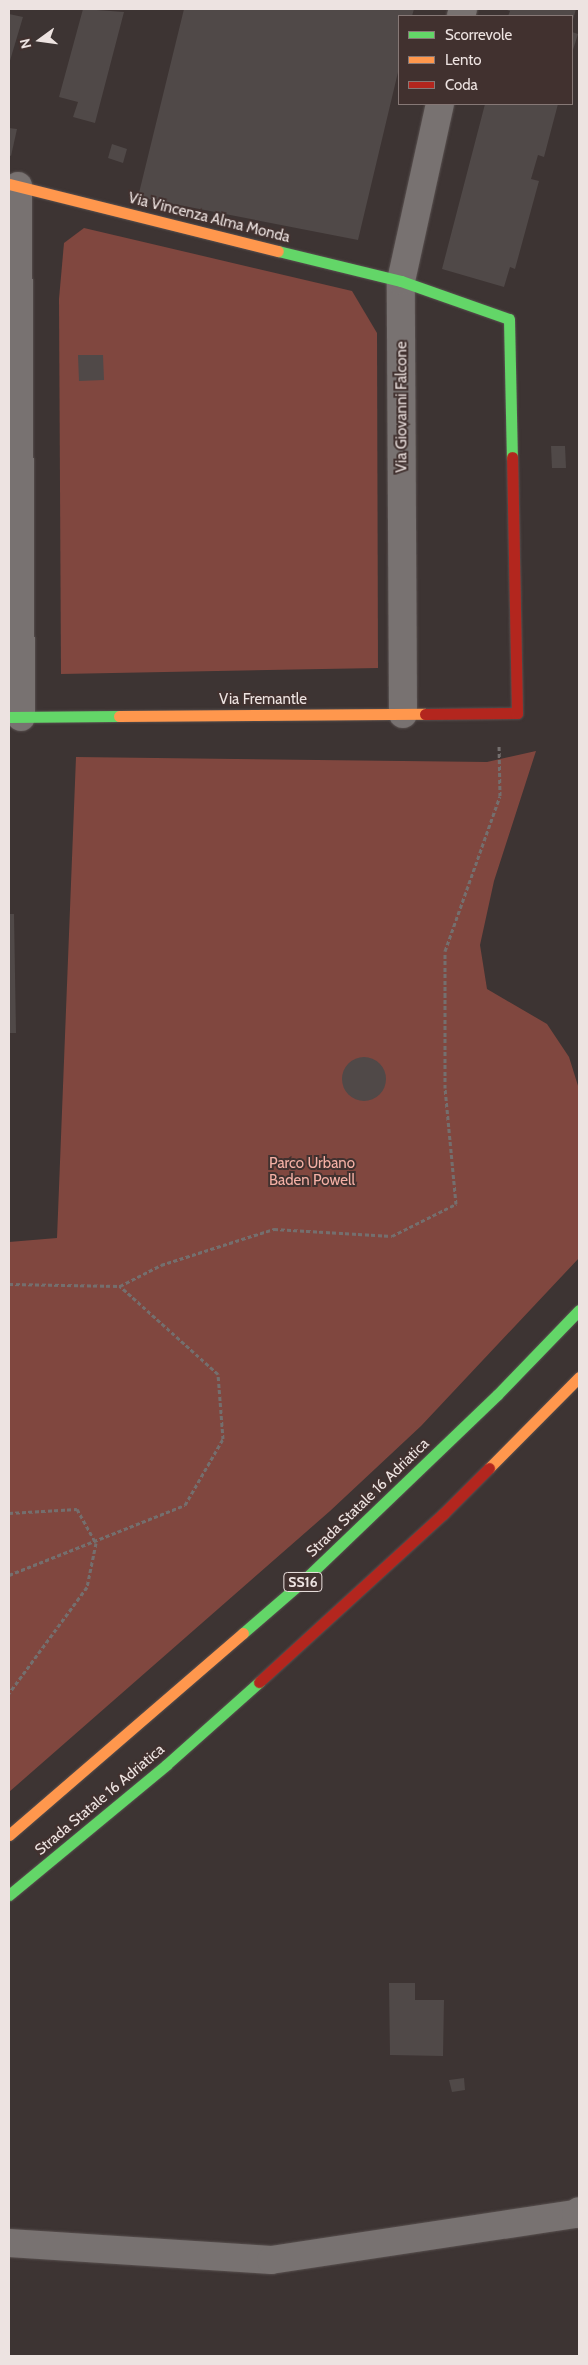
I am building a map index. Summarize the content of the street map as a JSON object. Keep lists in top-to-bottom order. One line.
{"streets":{"main road":["Via Vincenza Alma Monda","Via Fremantle","Strada Statale 16 Adriatica","SS16"],"street":["Via Giovanni Falcone"]},"crossings":[["Via Vincenza Alma Monda","Via Giovanni Falcone"],["Via Vincenza Alma Monda","Via Fremantle"],["Via Giovanni Falcone","Via Fremantle"]],"parks":["Parco Urbano Baden Powell"],"legend":["Scorrevole","Lento","Coda"],"north":"left"}
